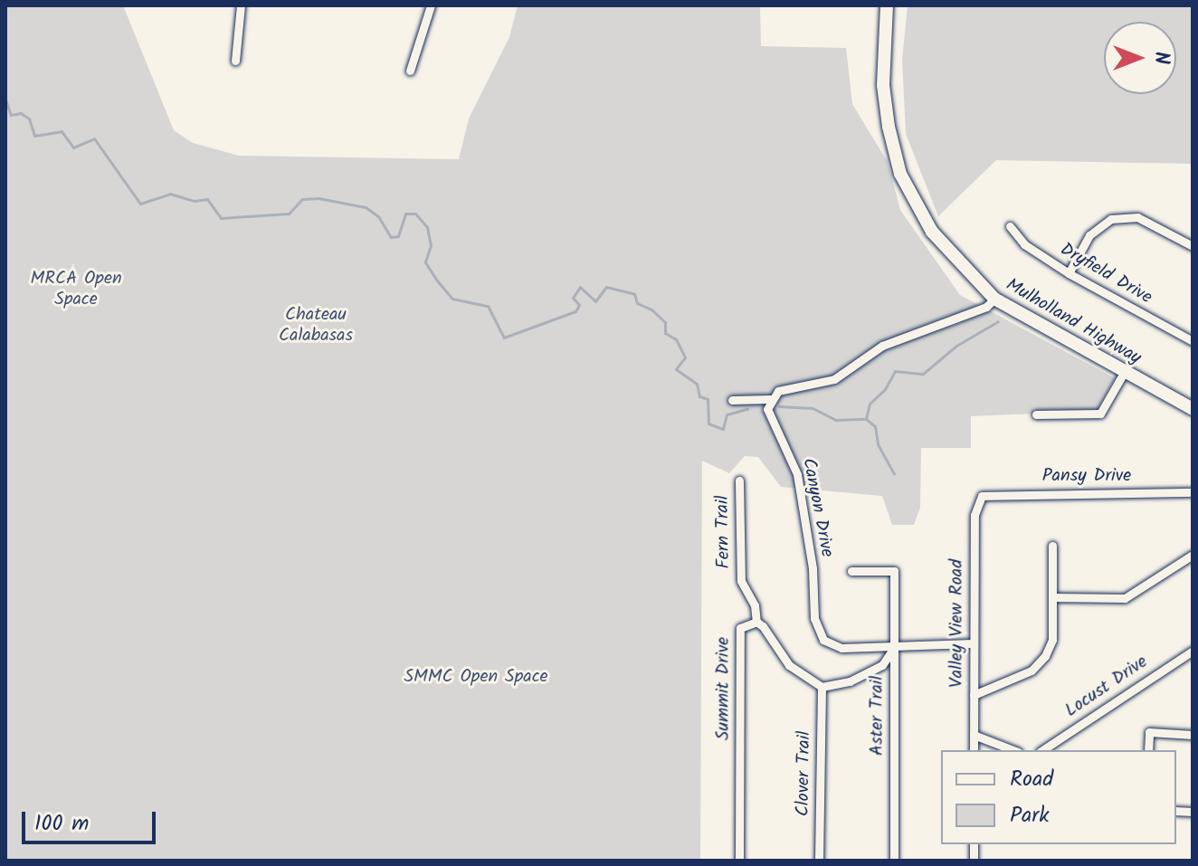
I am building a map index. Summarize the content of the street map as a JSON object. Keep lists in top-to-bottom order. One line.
{"streets":{"main road":["Mulholland Highway"],"street":["Dryfield Drive","Pansy Drive","Canyon Drive","Fern Trail","Valley View Road","Locust Drive","Summit Drive","Aster Trail","Clover Trail"]},"crossings":[["Pansy Drive","Valley View Road"],["Canyon Drive","Valley View Road"],["Canyon Drive","Aster Trail"],["Fern Trail","Summit Drive"],["Summit Drive","Clover Trail"]],"parks":["MRCA Open Space","Chateau Calabasas","SMMC Open Space"],"legend":["Road","Park"],"scale_bar":"100 m","north":"right"}
